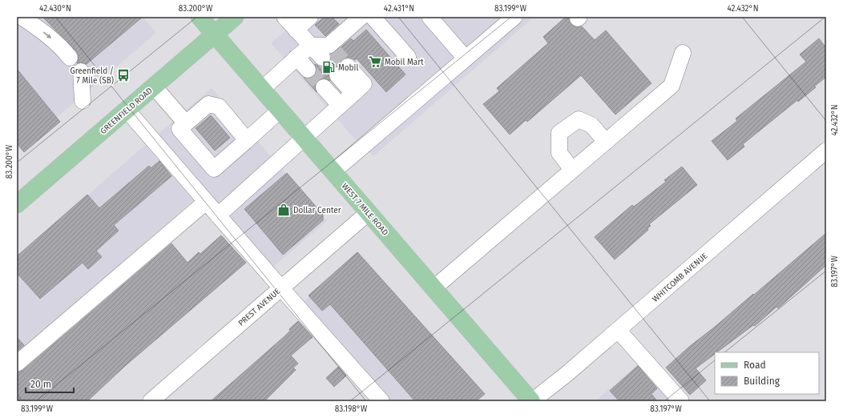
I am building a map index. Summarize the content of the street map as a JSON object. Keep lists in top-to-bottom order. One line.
{"streets":{"main road":["GREENFIELD ROAD","WEST 7 MILE ROAD"],"street":["WHITCOMB AVENUE","PREST AVENUE"]},"crossings":[["GREENFIELD ROAD","WEST 7 MILE ROAD"],["WEST 7 MILE ROAD","WHITCOMB AVENUE"],["WEST 7 MILE ROAD","PREST AVENUE"]],"places":{"supermarket":["Mobil Mart"],"fuel station":["Mobil"],"bus stop":["Greenfield / 7 Mile (SB)"],"shop":["Dollar Center"]},"legend":["Road","Building"],"scale_bar":"20 m","coordinates":["42.430°N","83.200°W","42.431°N","83.199°W","42.432°N","83.197°W","83.198°W"]}
